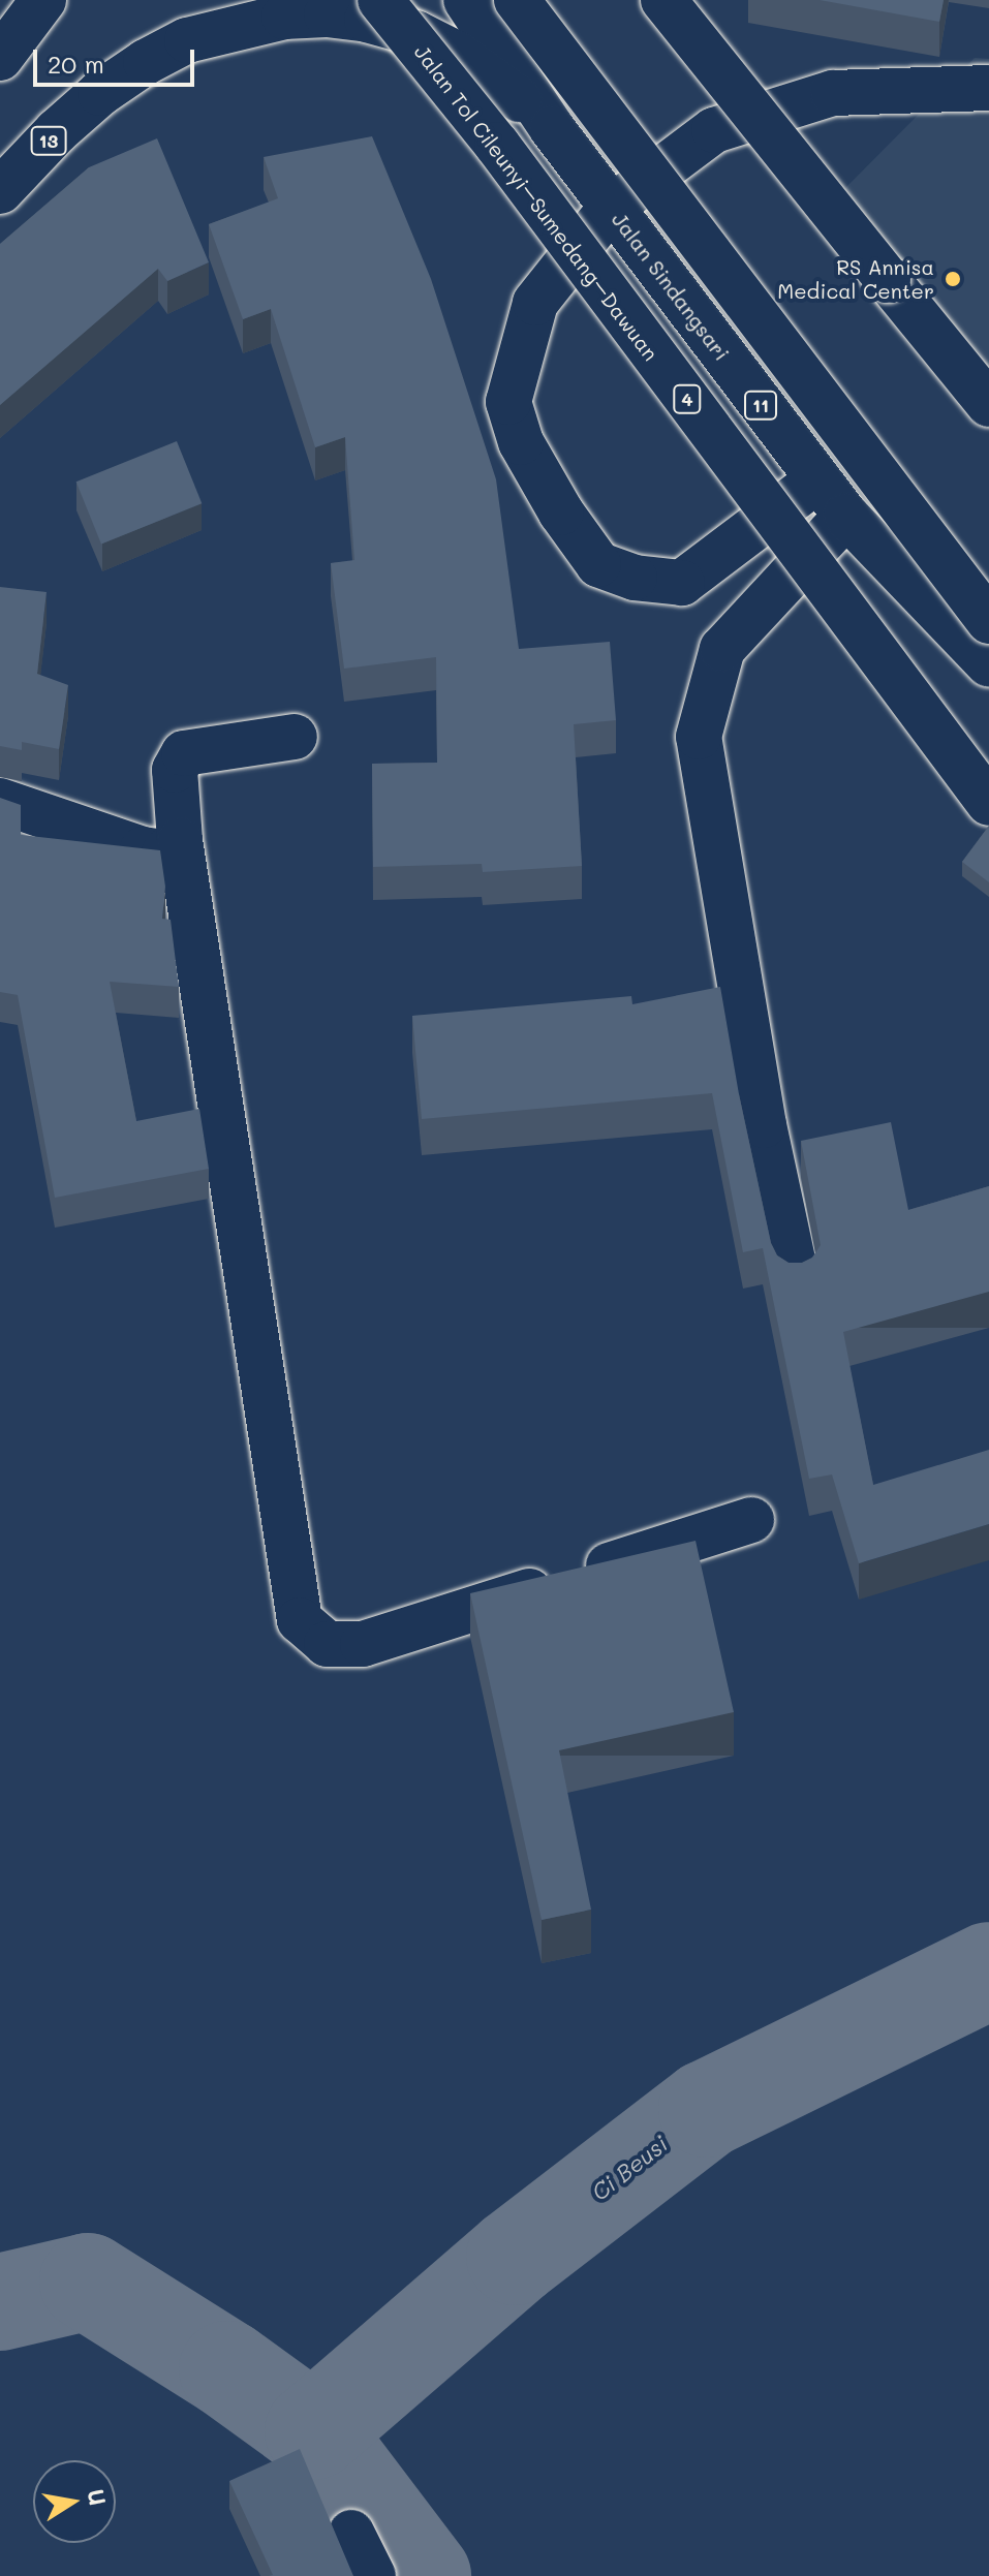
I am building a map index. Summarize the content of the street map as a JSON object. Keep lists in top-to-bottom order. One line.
{"streets":{"main road":["13","Jalan Tol Cileunyi–Sumedang–Dawuan","Jalan Sindangsari","4","11"]},"crossings":[["13","Jalan Sindangsari"],["13","11"],["Jalan Sindangsari","11"]],"water":["Ci Beusi"],"places":["RS Annisa Medical Center"],"scale_bar":"20 m","north":"right"}
